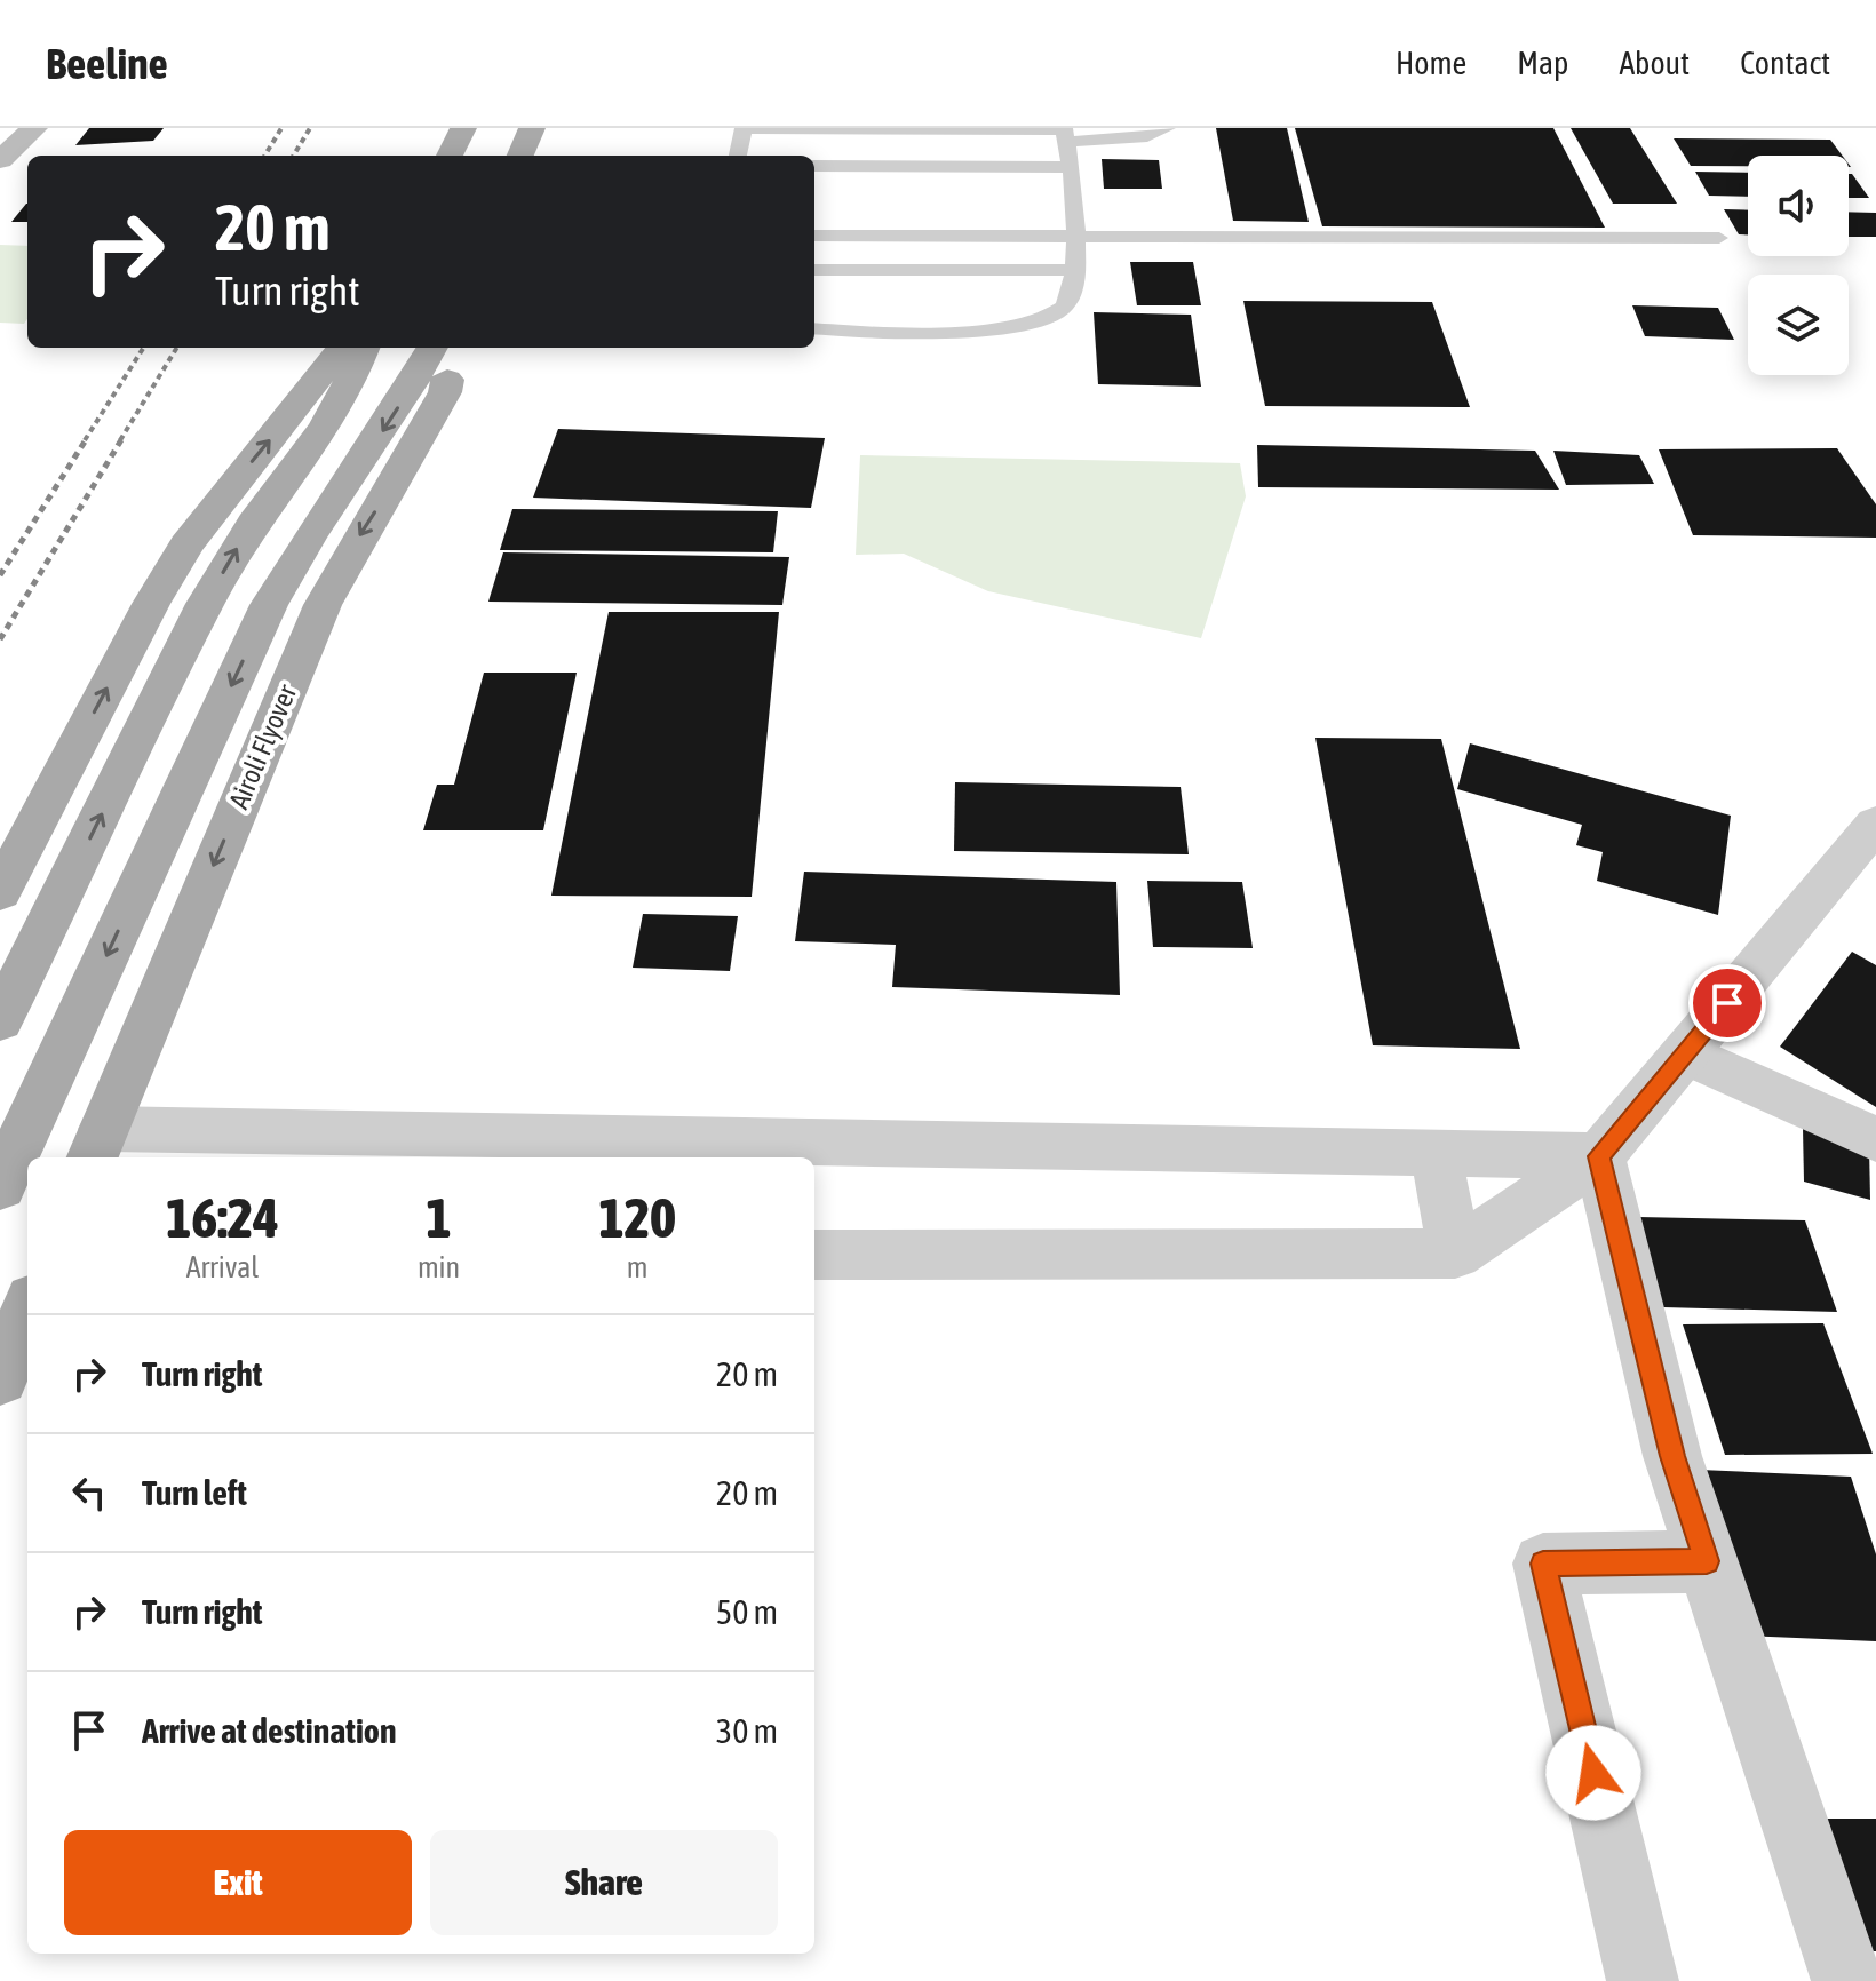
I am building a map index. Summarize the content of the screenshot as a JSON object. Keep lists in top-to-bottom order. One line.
{"streets":{"main road":["Airoli Flyover"]},"page":{"header":"Beeline","nav":["Home","Map","About","Contact"],"turn":["20 m","Turn right"],"eta":["16:24","Arrival","1","min","120","m"],"list":[{"name":"Turn right","value":"20 m"},{"name":"Turn left","value":"20 m"},{"name":"Turn right","value":"50 m"},{"name":"Arrive at destination","value":"30 m"}],"buttons":["Exit","Share"]}}
